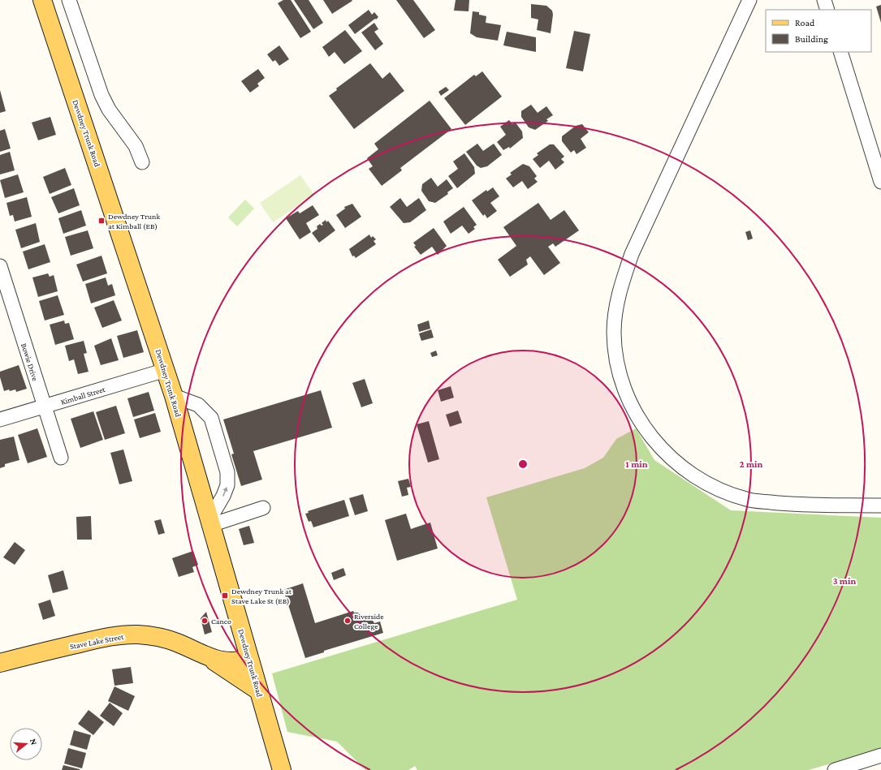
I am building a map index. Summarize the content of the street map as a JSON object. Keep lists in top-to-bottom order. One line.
{"streets":{"main road":["Dewdney Trunk Road","Stave Lake Street"],"street":["Bowie Drive","Kimball Street"]},"crossings":[["Dewdney Trunk Road","Kimball Street"],["Dewdney Trunk Road","Stave Lake Street"],["Bowie Drive","Kimball Street"]],"places":{"transit":["Dewdney Trunk at Kimball (EB)","Dewdney Trunk at Stave Lake St (EB)"],"other":["Canco","Riverside College"]},"legend":["Road","Building"],"north":"right","rings":["1 min","2 min","3 min"]}
